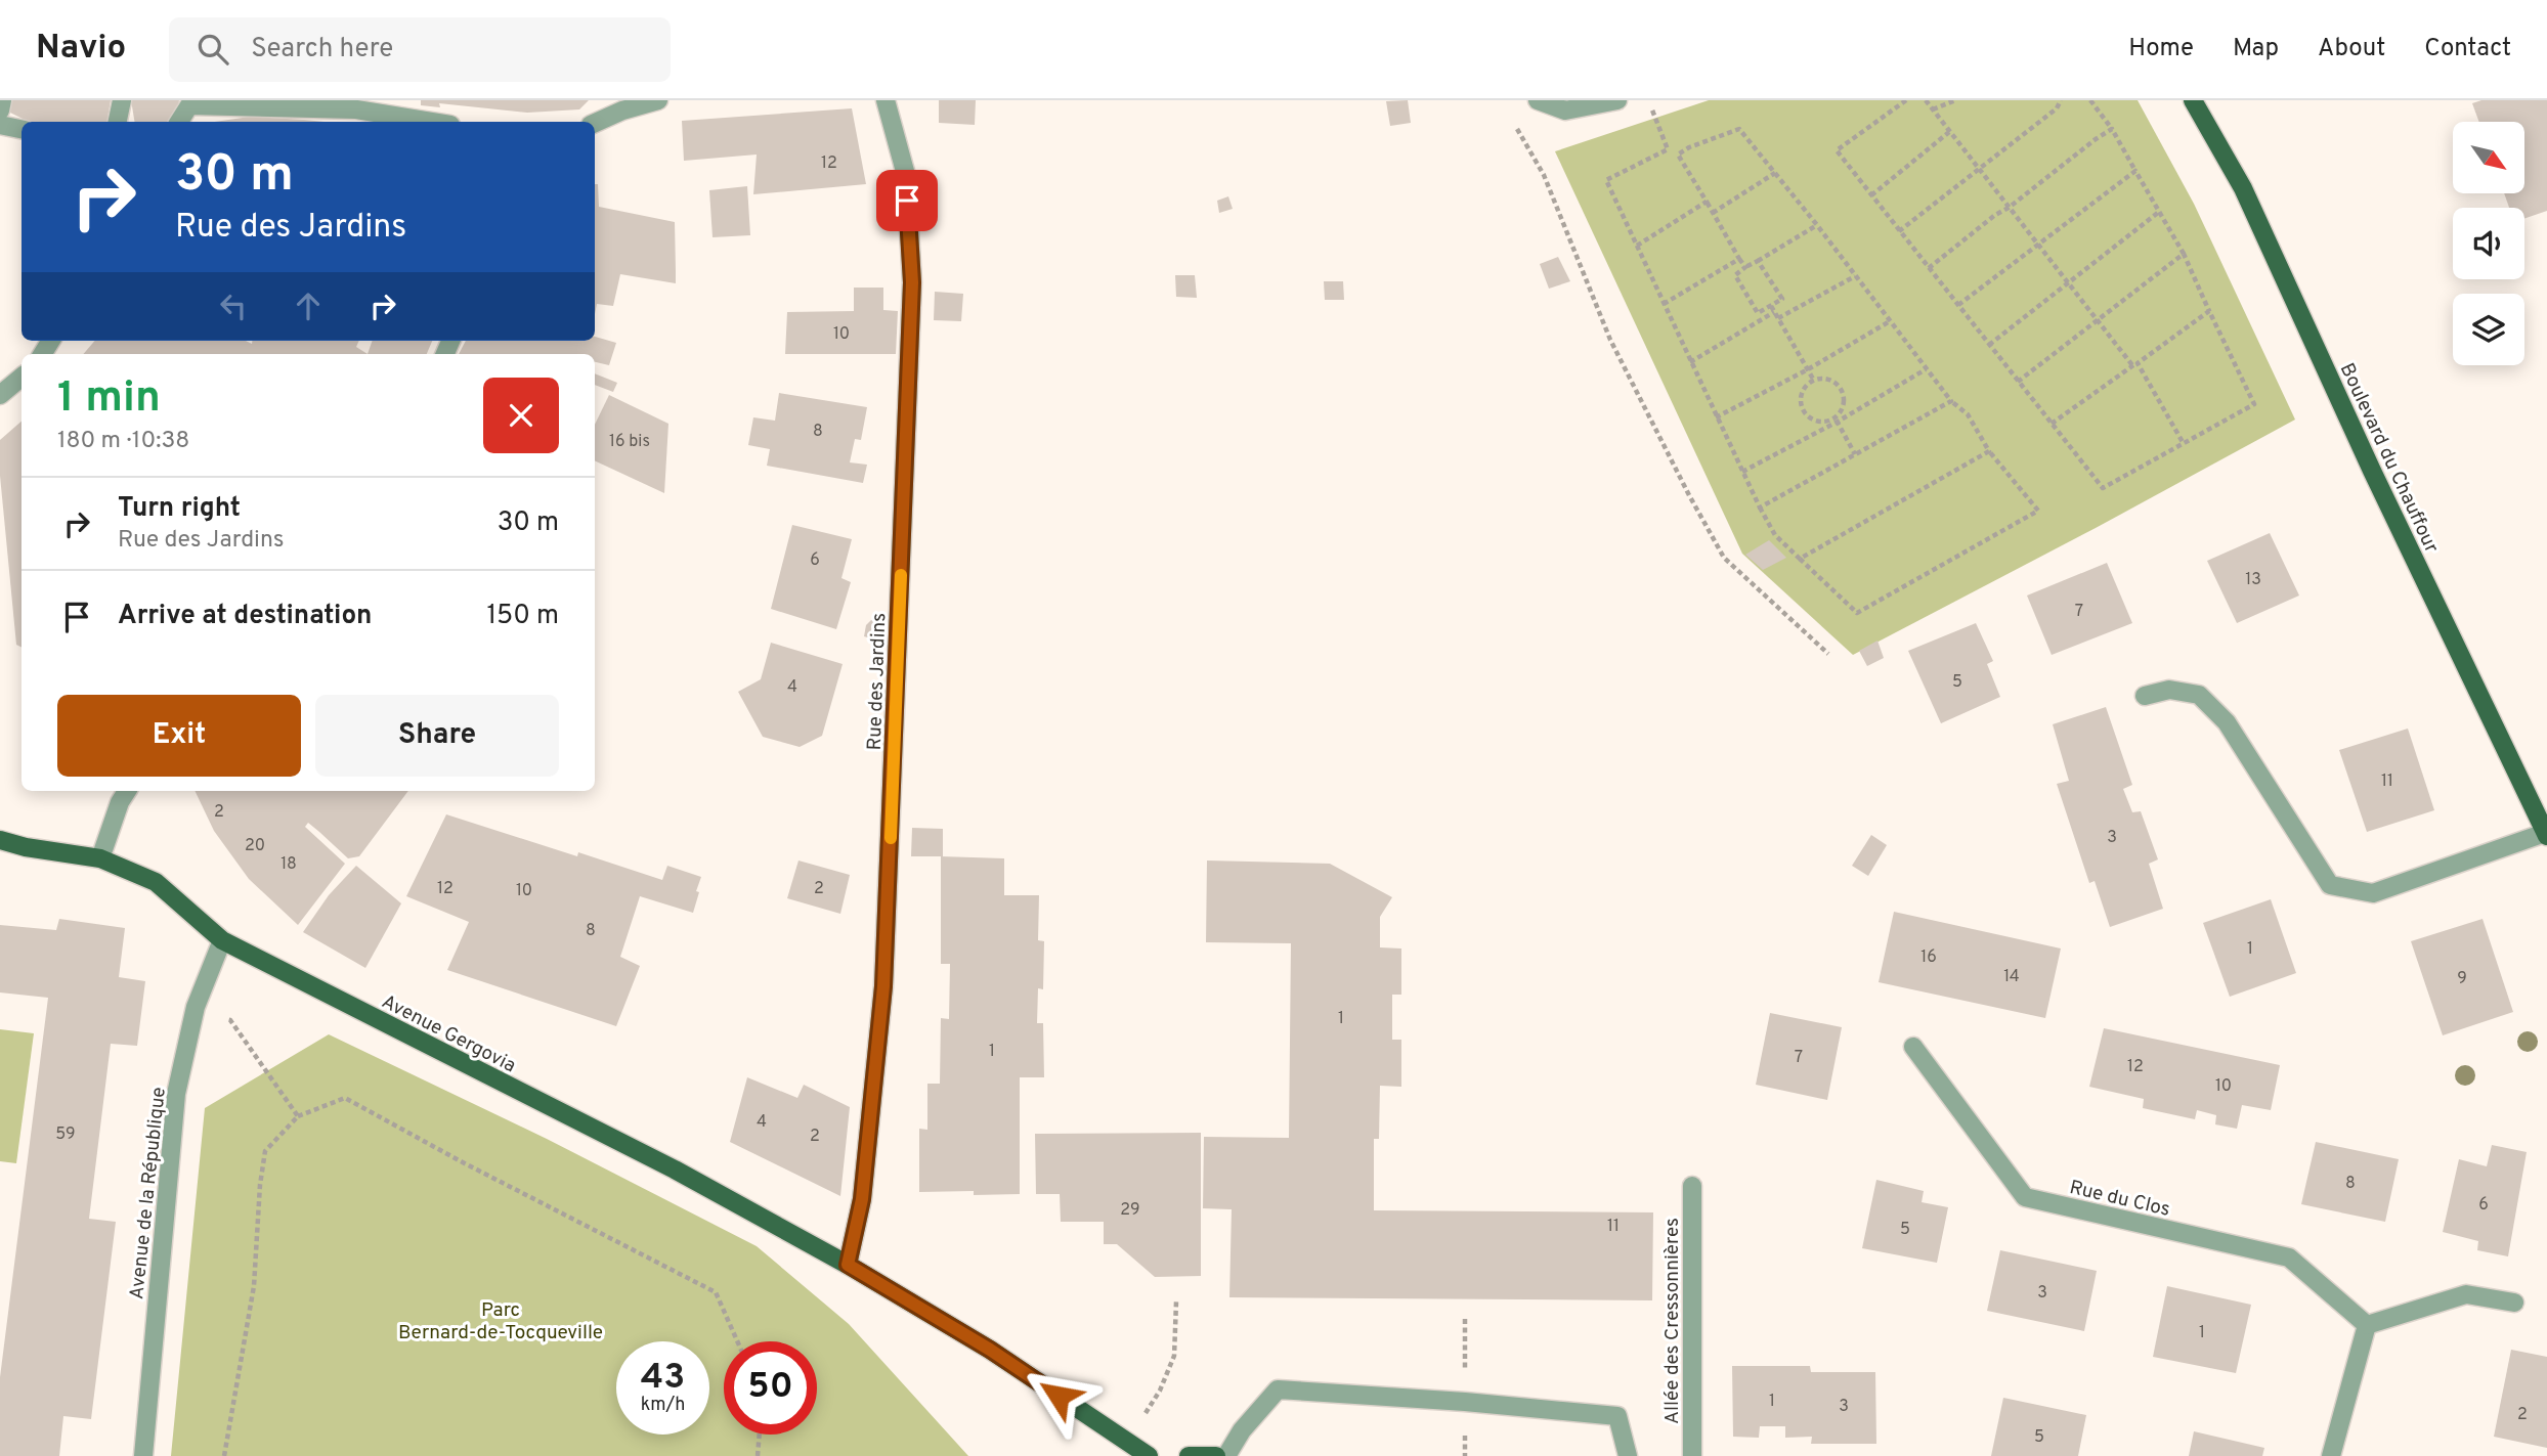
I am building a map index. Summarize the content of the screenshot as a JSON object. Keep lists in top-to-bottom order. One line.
{"streets":{"main road":["Boulevard du Chauffour","Avenue Gergovia"],"street":["Rue des Jardins","Avenue de la République","Rue du Clos","Allée des Cressonnières"]},"crossings":[["Rue des Jardins","Avenue Gergovia"],["Avenue Gergovia","Avenue de la République"]],"parks":["Parc Bernard-de-Tocqueville"],"house_numbers":["12","10","8","16 bis","6","13","7","5","4","11","2","3","20","18","12","2","10","8","1","16","14","9","1","1","7","12","10","4","59","2","8","6","29","11","5","3","1","1","3","2","5"],"north":"bottom right","page":{"header":"Navio","search":"Search here","nav":["Home","Map","About","Contact"],"turn":["30 m","Rue des Jardins"],"heading":["1 min","180 m · 10:38"],"list":[{"name":"Turn right","note":"Rue des Jardins","value":"30 m"},{"name":"Arrive at destination","value":"150 m"}],"buttons":["Exit","Share"],"speed":"43 km/h","limit":"50"}}
